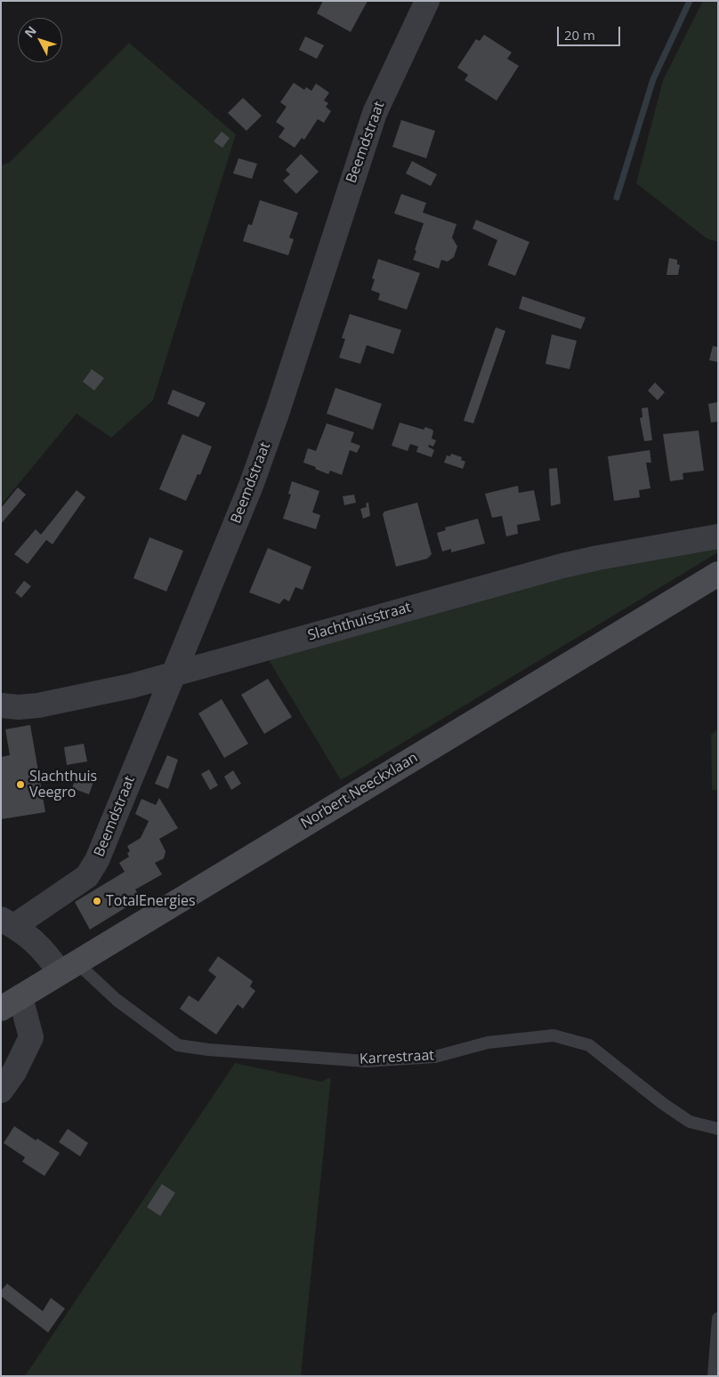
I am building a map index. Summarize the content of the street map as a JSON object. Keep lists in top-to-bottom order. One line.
{"streets":{"main road":["Norbert Neeckxlaan"],"street":["Beemdstraat","Slachthuisstraat"],"lane":["Karrestraat"]},"crossings":[["Beemdstraat","Slachthuisstraat"],["Norbert Neeckxlaan","Karrestraat"]],"places":["Slachthuis Veegro","TotalEnergies"],"scale_bar":"20 m","north":"top left"}
